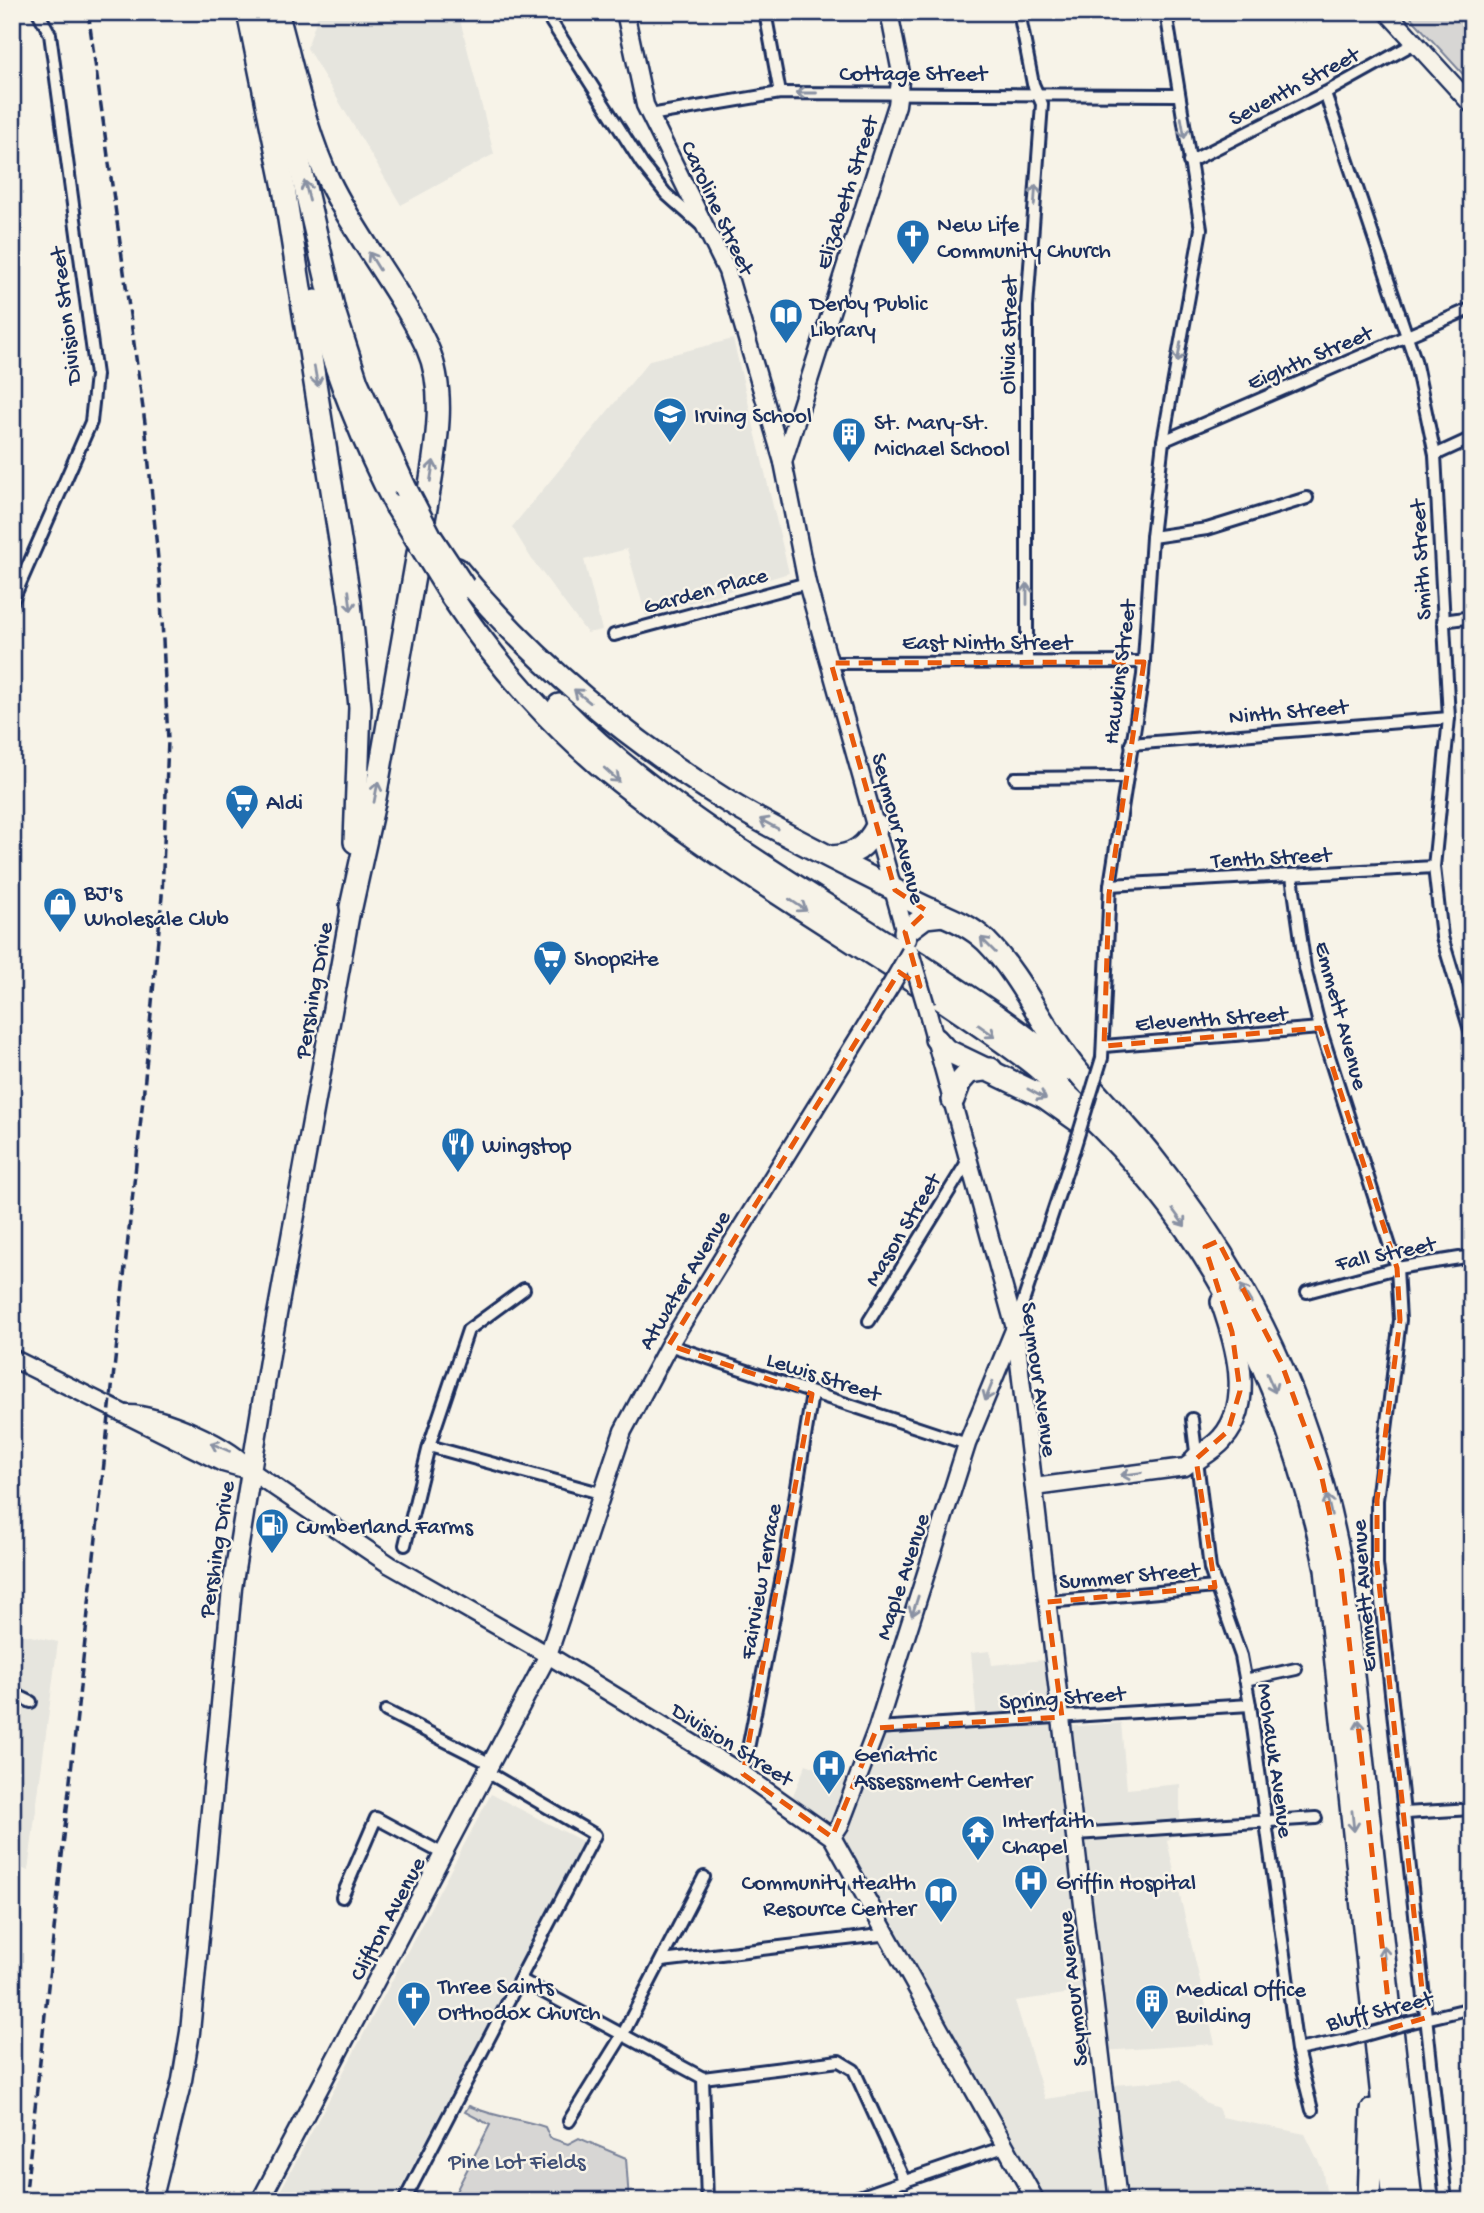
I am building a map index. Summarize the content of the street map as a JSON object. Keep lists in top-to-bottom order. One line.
{"streets":{"main road":["Elizabeth Street","Caroline Street","Division Street","Seymour Avenue","Pershing Drive","Atwater Avenue","Maple Avenue","Clifton Avenue"],"street":["Cottage Street","Seventh Street","Olivia Street","Eighth Street","Smith Street","Garden Place","East Ninth Street","Hawkins Street","Ninth Street","Tenth Street","Emmett Avenue","Eleventh Street","Mason Street","Fall Street","Lewis Street","Summer Street","Fairview Terrace","Spring Street","Mohawk Avenue","Bluff Street"]},"crossings":[["Cottage Street","Elizabeth Street"],["Cottage Street","Caroline Street"],["Cottage Street","Olivia Street"],["Cottage Street","Hawkins Street"],["Seventh Street","Smith Street"],["Seventh Street","Hawkins Street"],["Elizabeth Street","Caroline Street"],["Elizabeth Street","Seymour Avenue"],["Caroline Street","Seymour Avenue"],["Division Street","Pershing Drive"],["Division Street","Atwater Avenue"],["Division Street","Maple Avenue"],["Division Street","Fairview Terrace"],["Division Street","Clifton Avenue"],["Olivia Street","East Ninth Street"],["Eighth Street","Smith Street"],["Eighth Street","Hawkins Street"],["Smith Street","Ninth Street"],["Smith Street","Tenth Street"],["Garden Place","Seymour Avenue"],["East Ninth Street","Hawkins Street"],["East Ninth Street","Seymour Avenue"],["Hawkins Street","Ninth Street"],["Hawkins Street","Seymour Avenue"],["Hawkins Street","Tenth Street"],["Hawkins Street","Eleventh Street"],["Hawkins Street","Maple Avenue"],["Seymour Avenue","Mason Street"],["Seymour Avenue","Atwater Avenue"],["Seymour Avenue","Summer Street"],["Seymour Avenue","Maple Avenue"],["Seymour Avenue","Spring Street"],["Tenth Street","Emmett Avenue"],["Emmett Avenue","Eleventh Street"],["Emmett Avenue","Fall Street"],["Emmett Avenue","Bluff Street"],["Atwater Avenue","Lewis Street"],["Atwater Avenue","Clifton Avenue"],["Lewis Street","Maple Avenue"],["Lewis Street","Fairview Terrace"],["Summer Street","Mohawk Avenue"],["Maple Avenue","Spring Street"],["Spring Street","Mohawk Avenue"],["Mohawk Avenue","Bluff Street"]],"one_way":["Olivia Street","Maple Avenue"],"parks":["Pine Lot Fields"],"places":{"church":["New Life Community Church","Three Saints Orthodox Church"],"library":["Derby Public Library","Community Health Resource Center"],"school or university":["Irving School"],"building":["St. Mary-St. Michael School","Medical Office Building"],"supermarket":["Aldi","ShopRite"],"shop":["BJ's Wholesale Club"],"restaurant":["Wingstop"],"fuel station":["Cumberland Farms"],"hospital":["Geriatric Assessment Center","Griffin Hospital"],"temple":["Interfaith Chapel"]}}
